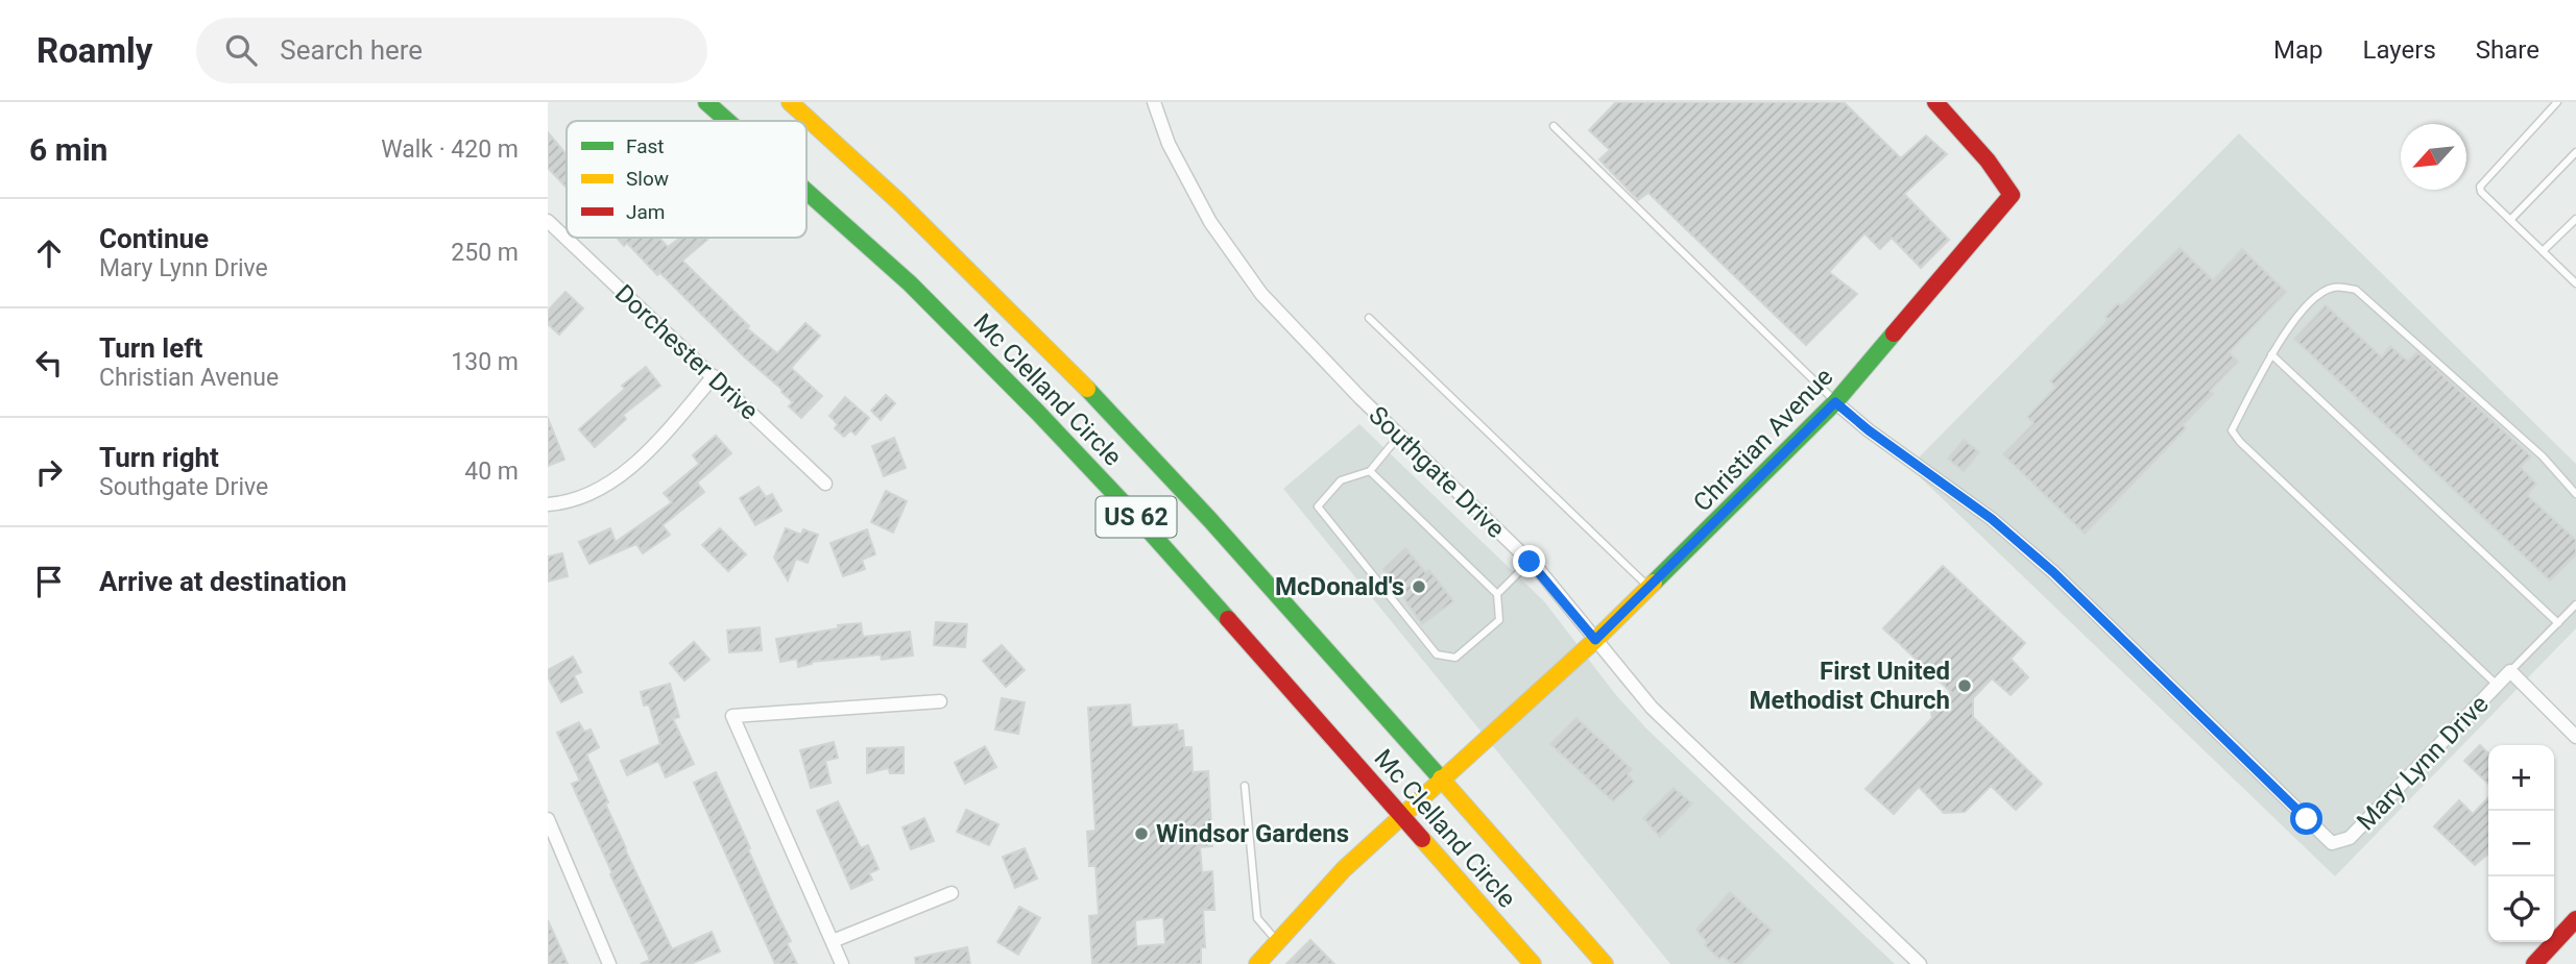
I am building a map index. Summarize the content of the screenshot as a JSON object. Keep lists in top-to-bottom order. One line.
{"streets":{"main road":["Mc Clelland Circle","Christian Avenue","US 62"],"street":["Dorchester Drive","Southgate Drive","Mary Lynn Drive"]},"crossings":[["Mc Clelland Circle","Christian Avenue"],["Christian Avenue","Southgate Drive"],["Christian Avenue","Mary Lynn Drive"]],"places":["McDonald's","First United Methodist Church","Windsor Gardens"],"legend":["Fast","Slow","Jam"],"north":"bottom left","page":{"header":"Roamly","search":"Search here","nav":["Map","Layers","Share"],"heading":["6 min","Walk · 420 m"],"list":[["Continue","Mary Lynn Drive","250 m"],["Turn left","Christian Avenue","130 m"],["Turn right","Southgate Drive","40 m"],"Arrive at destination"],"map_buttons":["+","−"]}}
